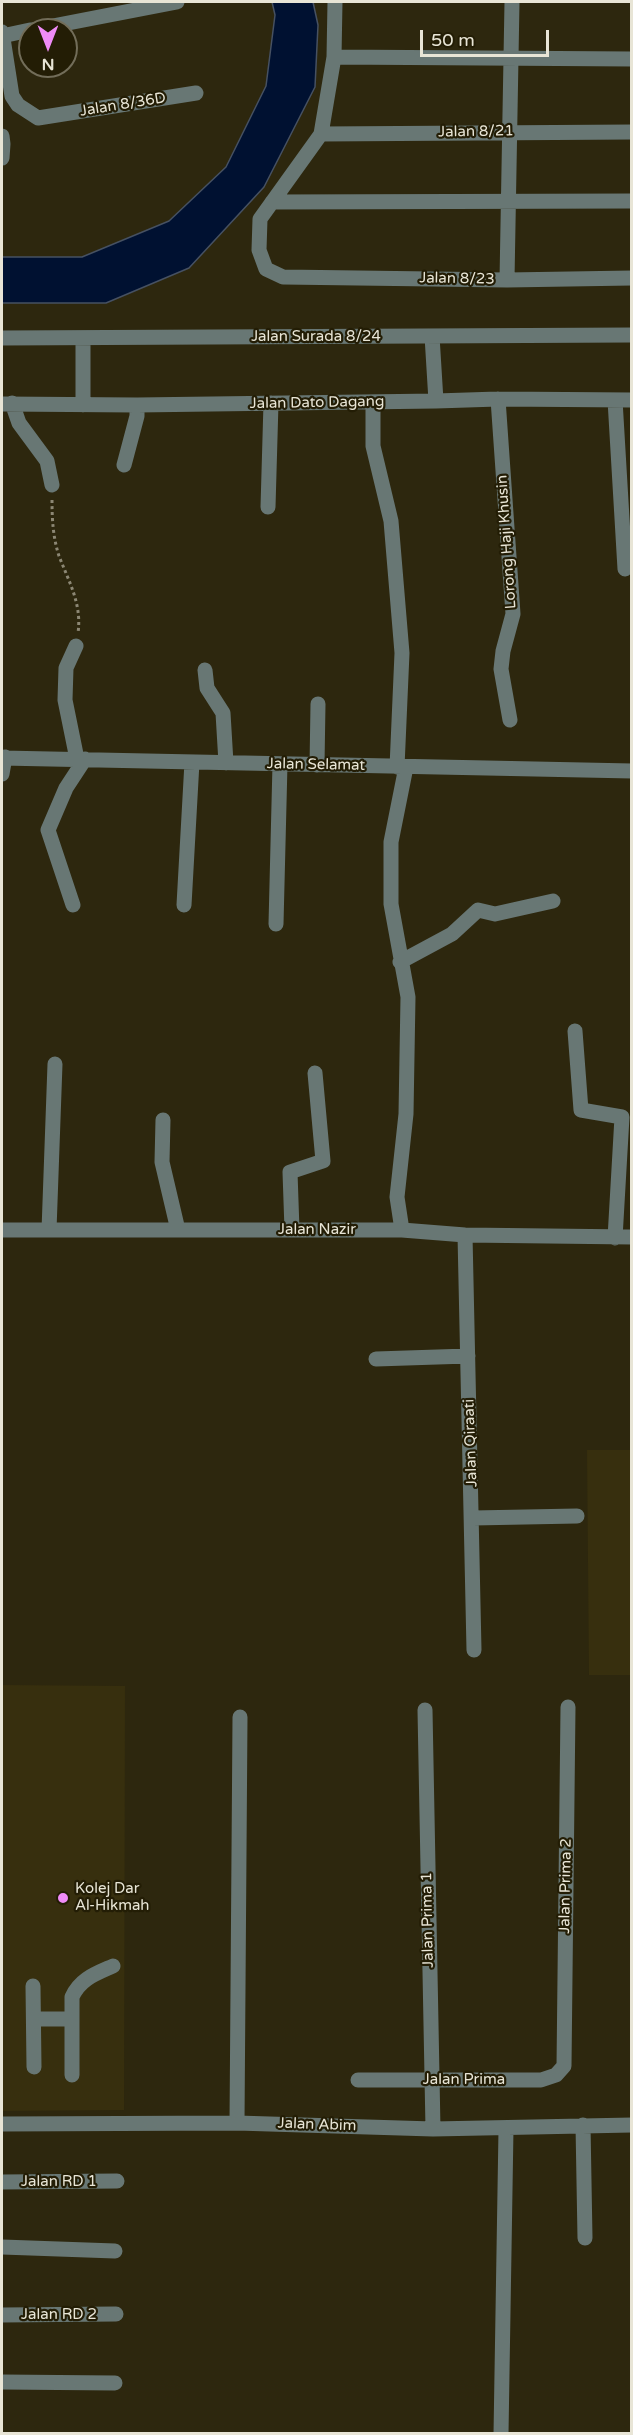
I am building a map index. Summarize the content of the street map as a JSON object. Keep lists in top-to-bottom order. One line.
{"streets":{"street":["Jalan 8/36D","Jalan 8/21","Jalan 8/23","Jalan Surada 8/24","Jalan Dato Dagang","Lorong Haji Khusin","Jalan Selamat","Jalan Nazir","Jalan Qiraati","Jalan Prima 2","Jalan Prima 1","Jalan Prima","Jalan Abim","Jalan RD 1","Jalan RD 2"]},"crossings":[["Jalan Dato Dagang","Lorong Haji Khusin"],["Jalan Nazir","Jalan Qiraati"],["Jalan Prima 2","Jalan Prima"],["Jalan Prima 1","Jalan Prima"],["Jalan Prima 1","Jalan Abim"]],"places":["Kolej Dar Al-Hikmah"],"scale_bar":"50 m","north":"bottom"}
